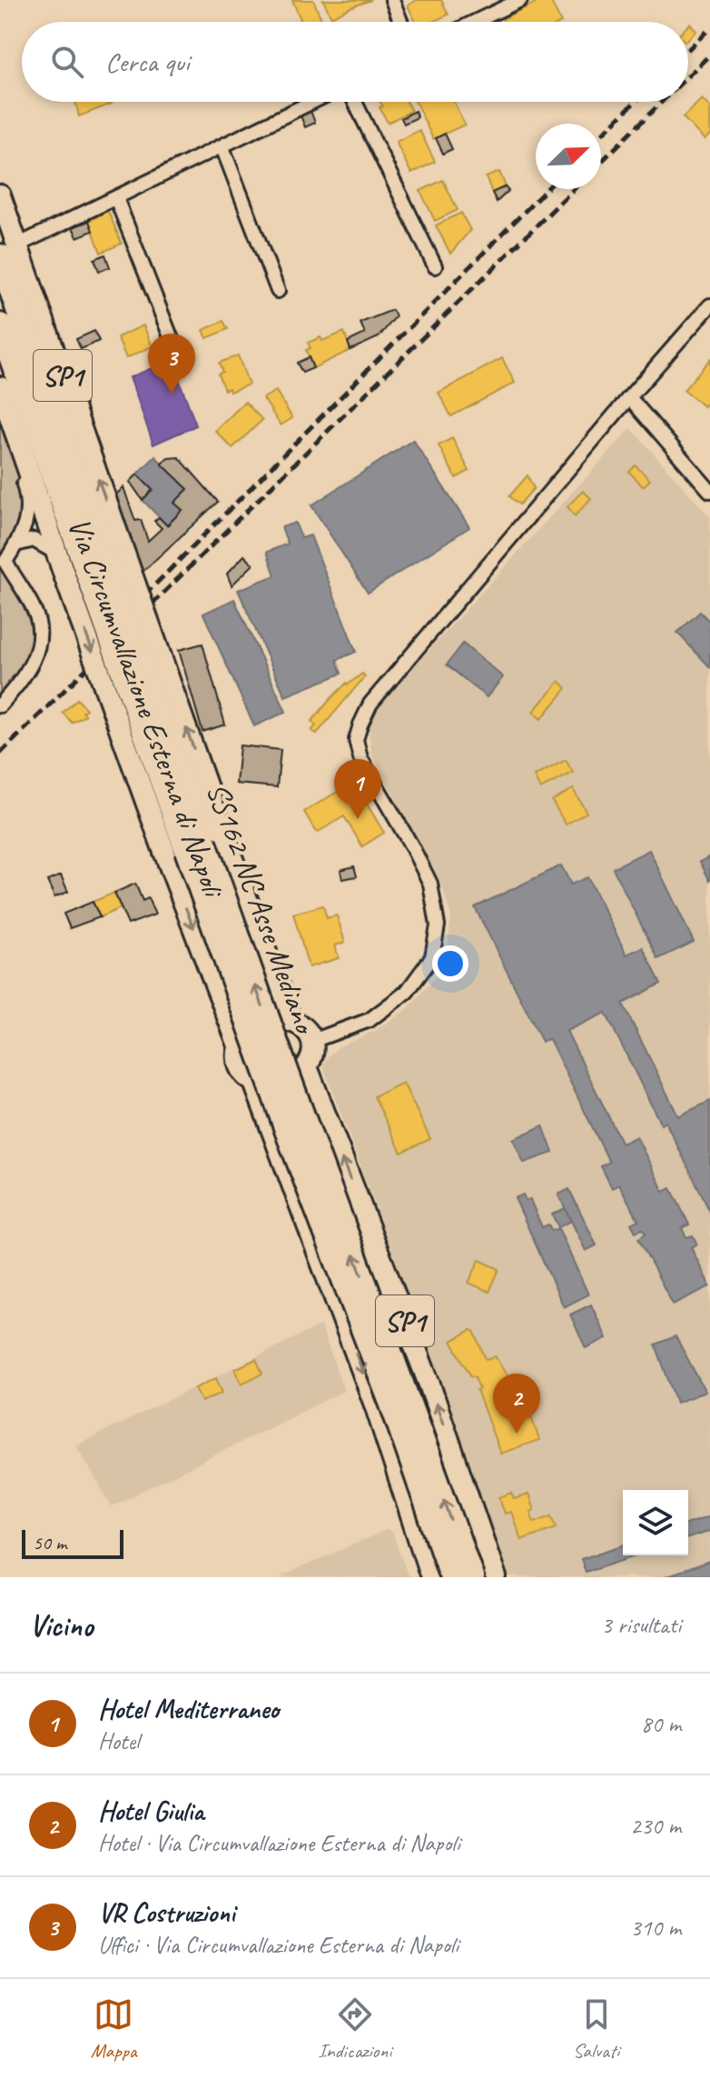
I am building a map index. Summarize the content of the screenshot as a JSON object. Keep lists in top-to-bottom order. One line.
{"streets":{"highway":["SS162 NC Asse Mediano"],"main road":["SP1","Via Circumvallazione Esterna di Napoli"]},"crossings":[["SP1","Via Circumvallazione Esterna di Napoli"],["Via Circumvallazione Esterna di Napoli","SS162 NC Asse Mediano"]],"scale_bar":"50 m","north":"top right","page":{"search":"Cerca qui","pins":["3","1","2"],"scale":"50 m","heading":["Vicino","3 risultati"],"list":[{"mark":"1","name":"Hotel Mediterraneo","note":"Hotel","value":"80 m"},{"mark":"2","name":"Hotel Giulia","note":"Hotel · Via Circumvallazione Esterna di Napoli","value":"230 m"},{"mark":"3","name":"VR Costruzioni","note":"Uffici · Via Circumvallazione Esterna di Napoli","value":"310 m"}],"nav":["Mappa","Indicazioni","Salvati"]}}
